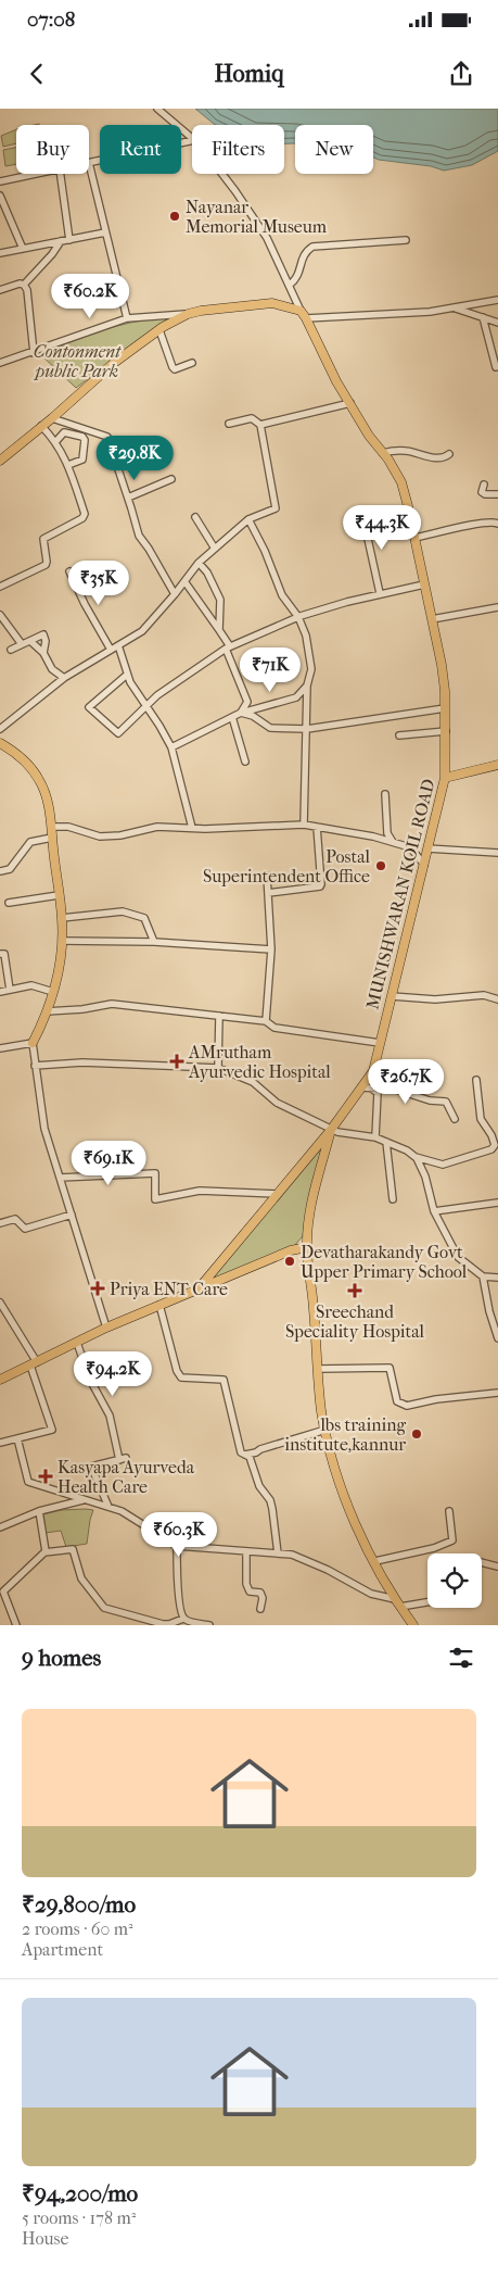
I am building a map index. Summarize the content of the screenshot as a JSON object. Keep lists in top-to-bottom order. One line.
{"streets":{"main road":["MUNISHWARAN KOIL ROAD"]},"parks":["Contonment public Park"],"places":{"other":["Nayanar Memorial Museum","Postal Superintendent Office","Devatharakandy Govt Upper Primary School","lbs training institute,kannur"],"health":["AMrutham Ayurvedic Hospital","Priya ENT Care","Sreechand Speciality Hospital","Kasyapa Ayurveda Health Care"]},"page":{"status":"07:08","header":"Homiq","chip":["Buy","Rent","Filters","New"],"price":["₹60.2K","₹29.8K","₹44.3K","₹35K","₹71K","₹26.7K","₹69.1K","₹94.2K","₹60.3K"],"heading":"9 homes","list":[{"name":"₹29,800/mo","note":"2 rooms · 60 m² · Apartment"},{"name":"₹94,200/mo","note":"5 rooms · 178 m² · House"}]}}
